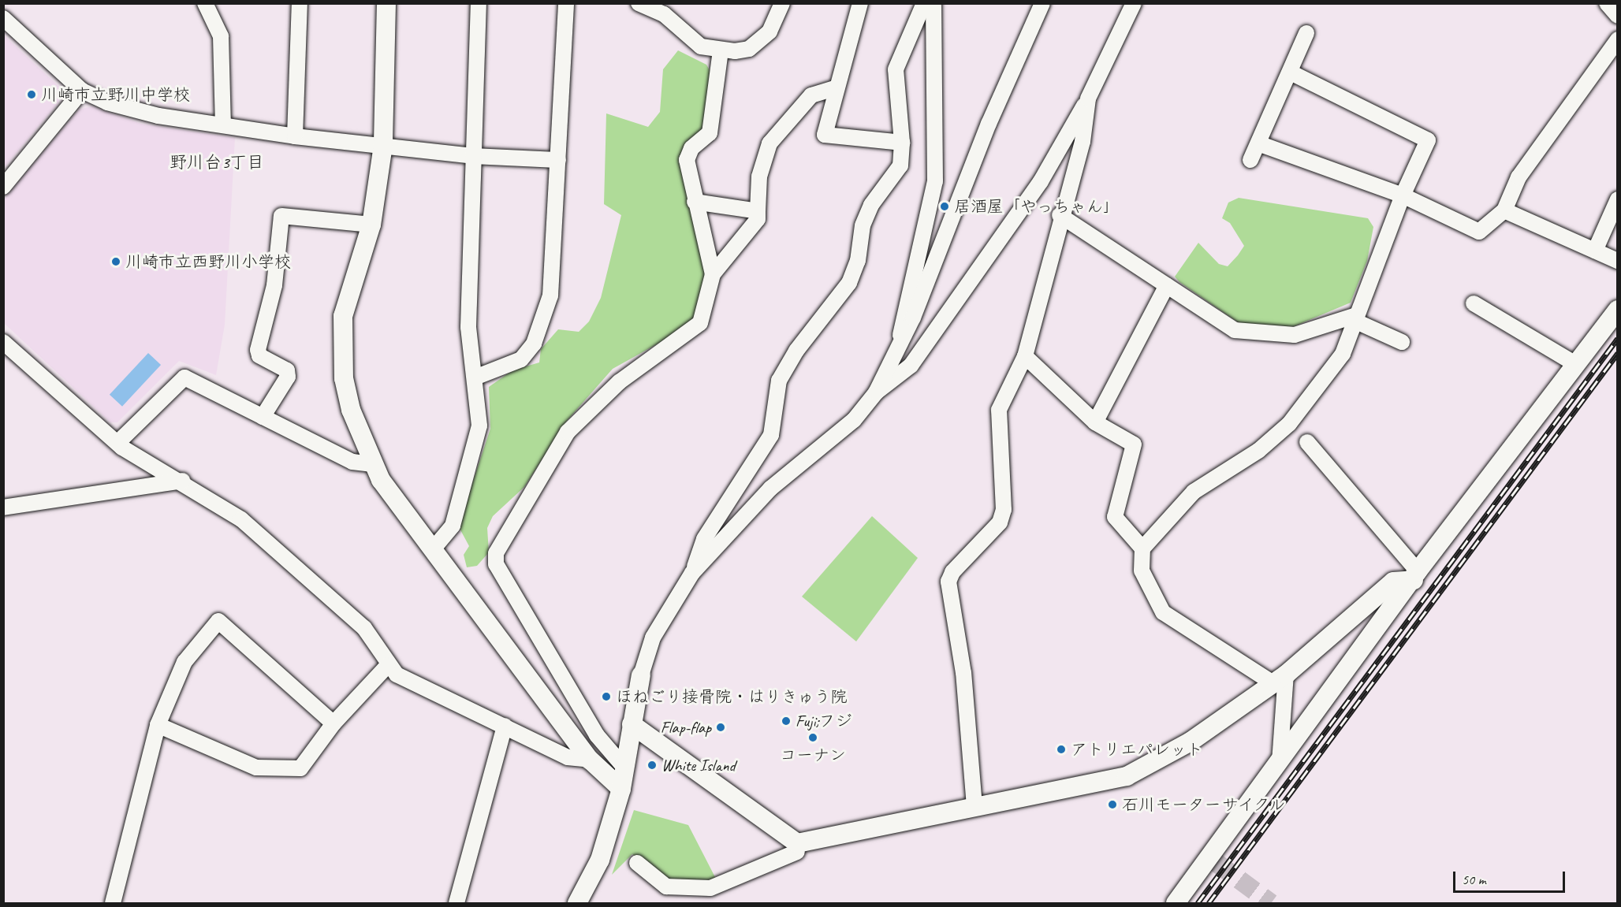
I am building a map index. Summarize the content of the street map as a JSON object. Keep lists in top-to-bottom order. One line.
{"districts":["野川台3丁目"],"places":["川崎市立野川中学校","居酒屋「やっちゃん」","川崎市立西野川小学校","ほねごり接骨院・はりきゅう院","Fuji;フジ","Flap-flap","コーナン","アトリエパレット","White Island","石川モーターサイクル"],"scale_bar":"50 m"}
